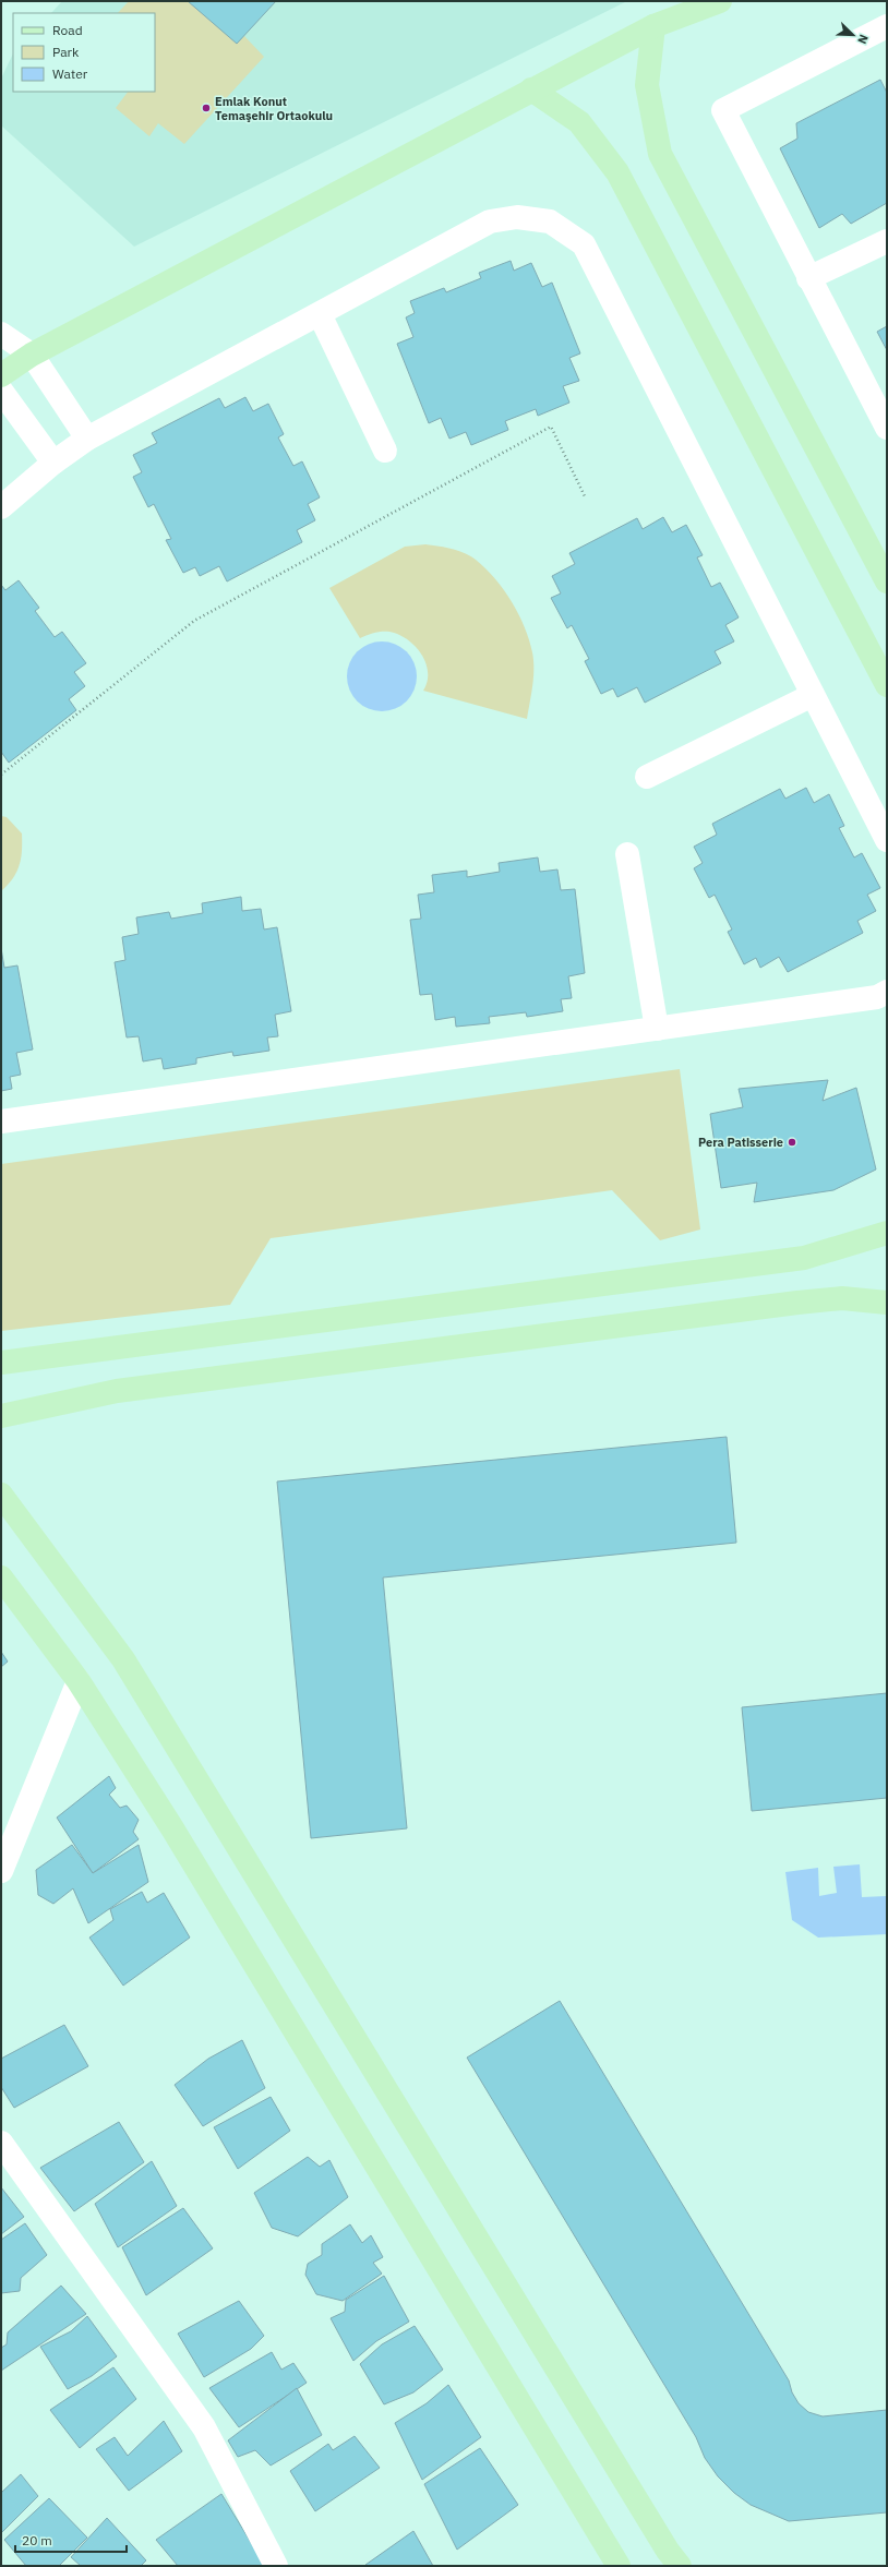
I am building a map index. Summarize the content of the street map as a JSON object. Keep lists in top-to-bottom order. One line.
{"places":["Emlak Konut Temaşehir Ortaokulu","Pera Patisserie"],"legend":["Road","Park","Water"],"scale_bar":"20 m","north":"bottom right"}
